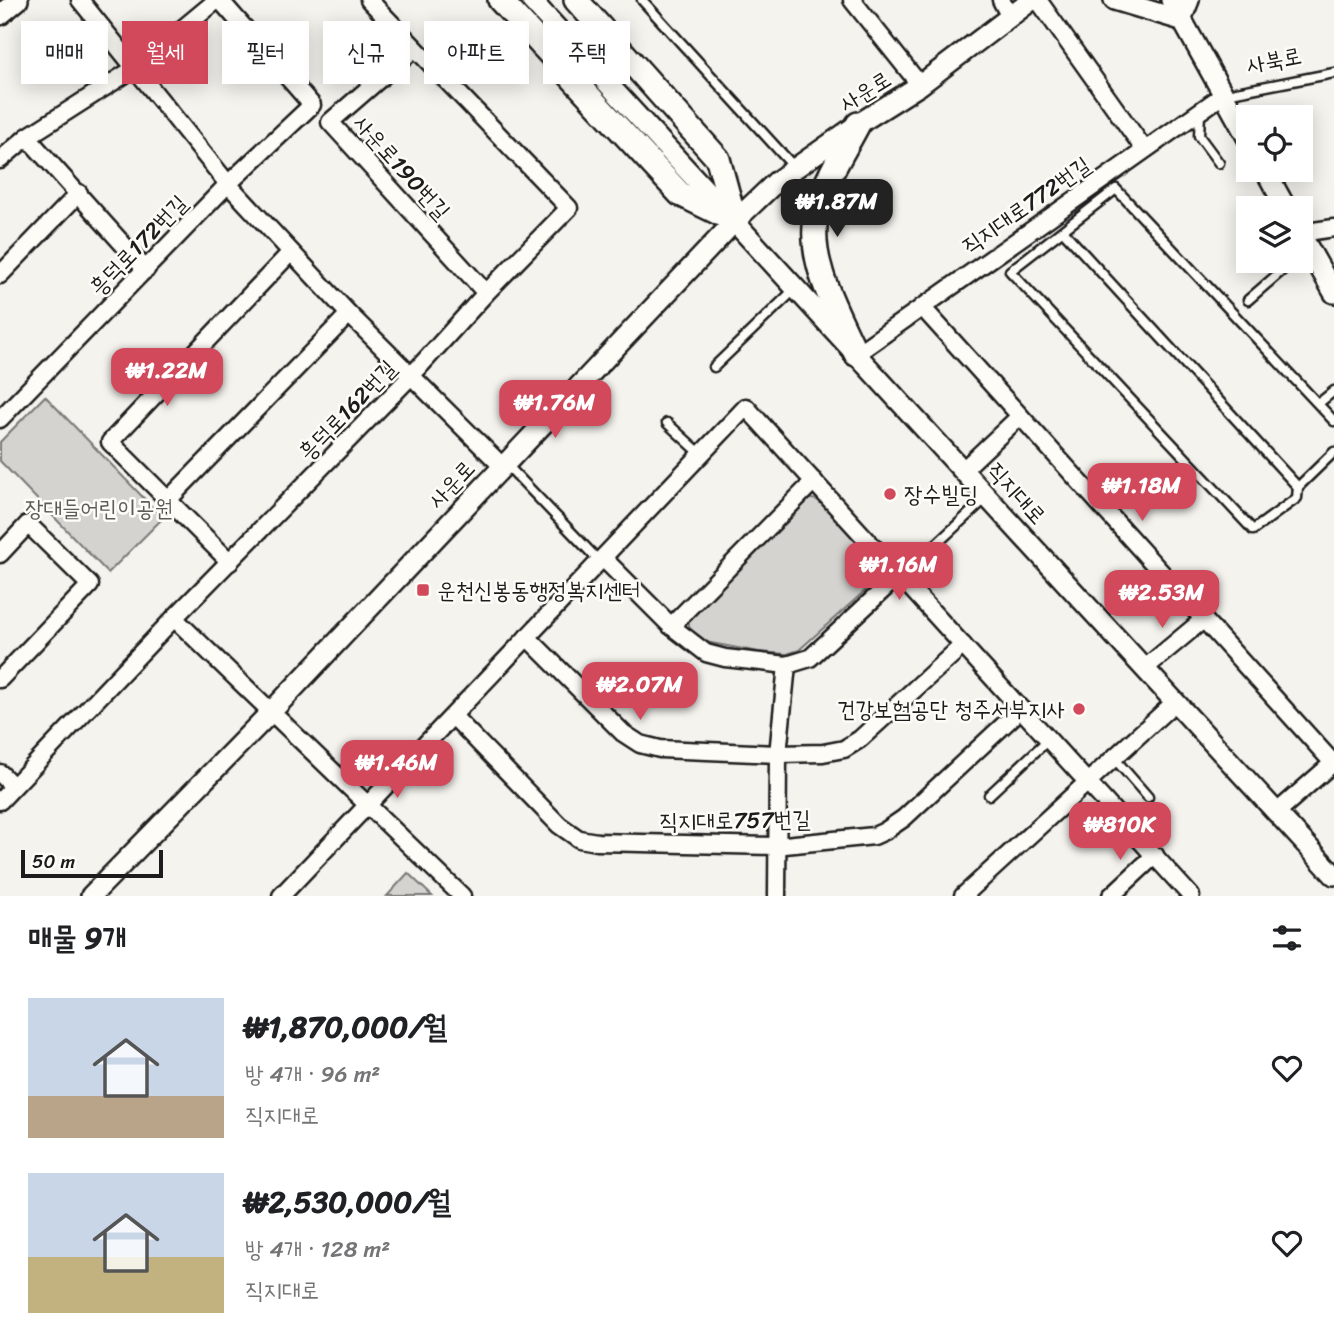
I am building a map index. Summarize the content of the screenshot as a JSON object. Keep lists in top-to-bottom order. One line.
{"streets":{"street":["사북로","사운로","사운로190번길","직지대로772번길","흥덕로172번길","흥덕로162번길","직지대로","직지대로757번길"]},"crossings":[["사북로","직지대로772번길"],["사운로","직지대로"],["사운로190번길","흥덕로162번길"],["직지대로772번길","직지대로"]],"parks":["장대들어린이공원"],"places":{"other":["장수빌딩","건강보험공단 청주서부지사"],"transit":["운천신봉동행정복지센터"]},"scale_bar":"50 m","page":{"chip":["매매","월세","필터","신규","아파트","주택"],"price":["₩1.87M","₩1.22M","₩1.76M","₩1.18M","₩1.16M","₩2.53M","₩2.07M","₩1.46M","₩810K"],"scale":"50 m","heading":"매물 9개","list":[{"name":"₩1,870,000/월","note":"방 4개 · 96 m² · 직지대로"},{"name":"₩2,530,000/월","note":"방 4개 · 128 m² · 직지대로"}]}}
